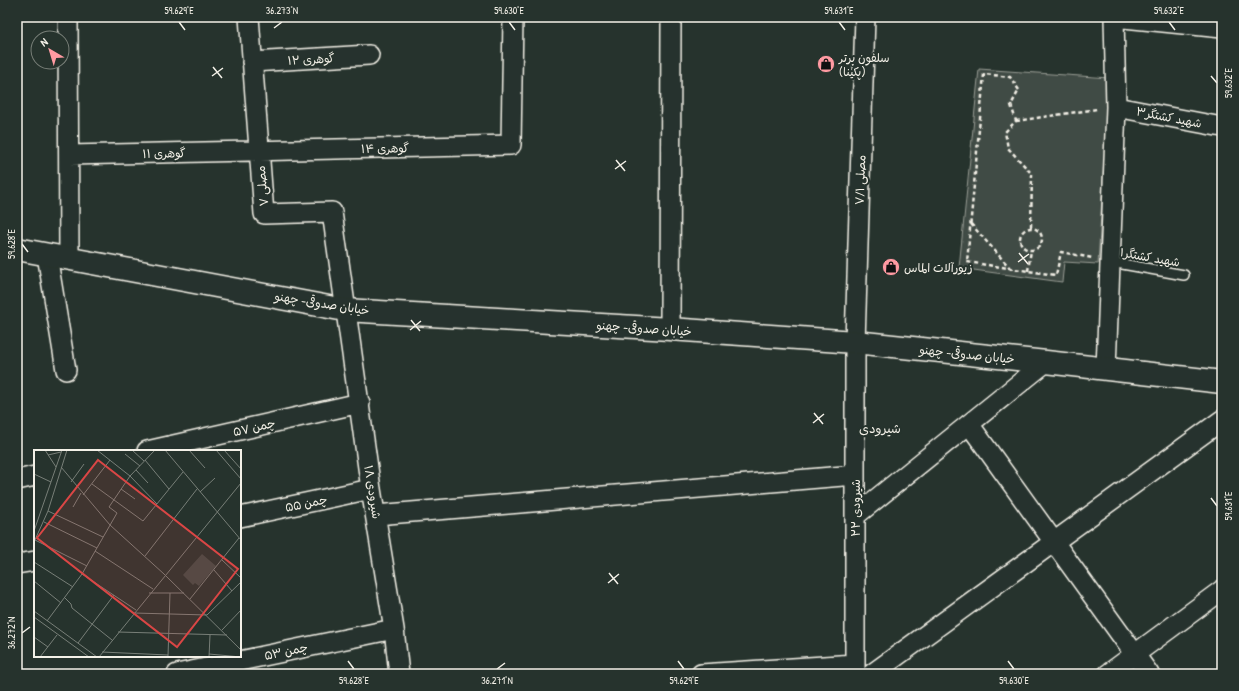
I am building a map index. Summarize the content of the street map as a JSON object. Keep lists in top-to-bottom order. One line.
{"streets":{"street":["گوهری ۱۲","شهید کشتگر۳","گوهری ۱۴","گوهری ۱۱","مصلی ۷/۱","مصلی ۷","خیابان صدوقی- چهنو","چمن ۵۷","شیرودی ۱۸","چمن ۵۵","شیرودی ۲۲","چمن ۵۳"],"lane":["شهید کشتگر۱"]},"crossings":[["گوهری ۱۲","مصلی ۷"],["گوهری ۱۴","گوهری ۱۱"],["گوهری ۱۴","مصلی ۷"],["گوهری ۱۱","مصلی ۷"],["مصلی ۷/۱","خیابان صدوقی- چهنو"],["مصلی ۷/۱","شیرودی ۲۲"],["مصلی ۷","خیابان صدوقی- چهنو"],["مصلی ۷","شیرودی ۱۸"],["خیابان صدوقی- چهنو","شیرودی ۱۸"],["خیابان صدوقی- چهنو","شیرودی ۲۲"],["چمن ۵۷","شیرودی ۱۸"],["شیرودی ۱۸","چمن ۵۵"],["شیرودی ۱۸","چمن ۵۳"]],"districts":["شیرودی"],"places":{"shop":["سلفون برتر (پکینا)","زیورآلات الماس"]},"north":"top left","coordinates":["59.629°E","36.273°N","59.630°E","59.631°E","59.632°E","59.628°E","36.272°N","36.271°N"]}
